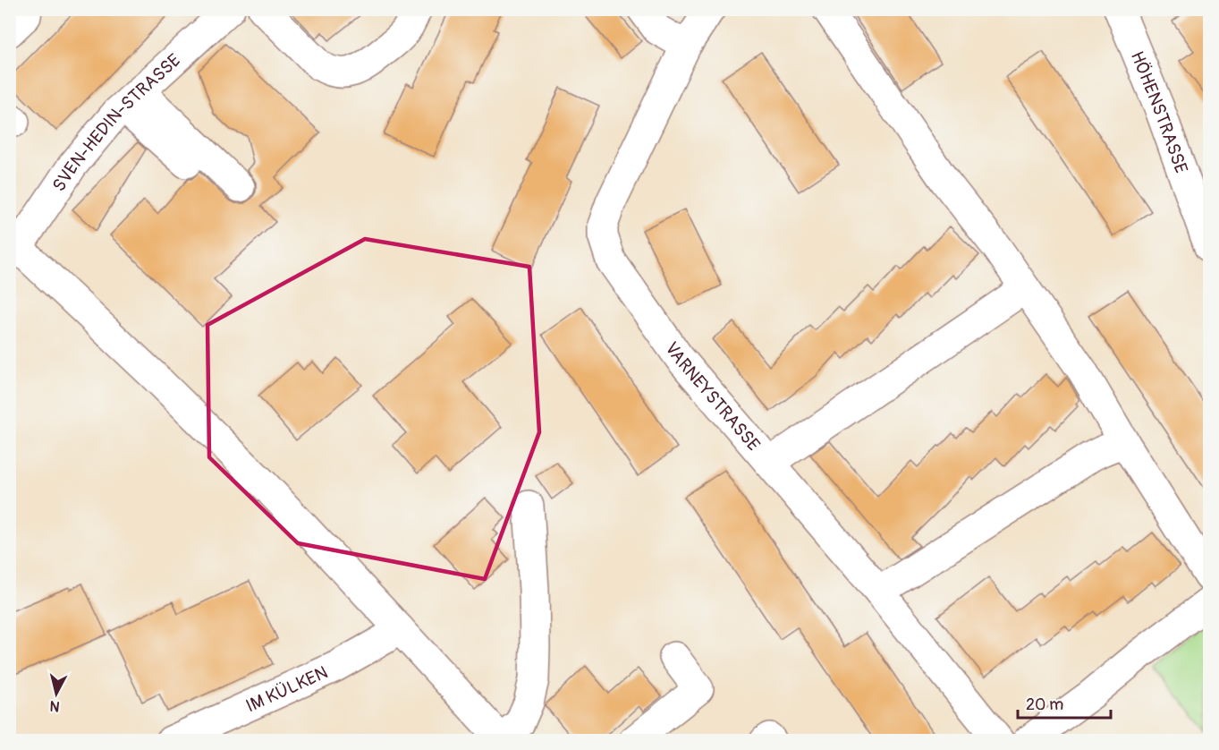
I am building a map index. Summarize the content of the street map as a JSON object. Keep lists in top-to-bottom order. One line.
{"streets":{"street":["HÖHENSTRASSE","SVEN-HEDIN-STRASSE","VARNEYSTRASSE","IM KÜLKEN"]},"scale_bar":"20 m","north":"bottom"}
